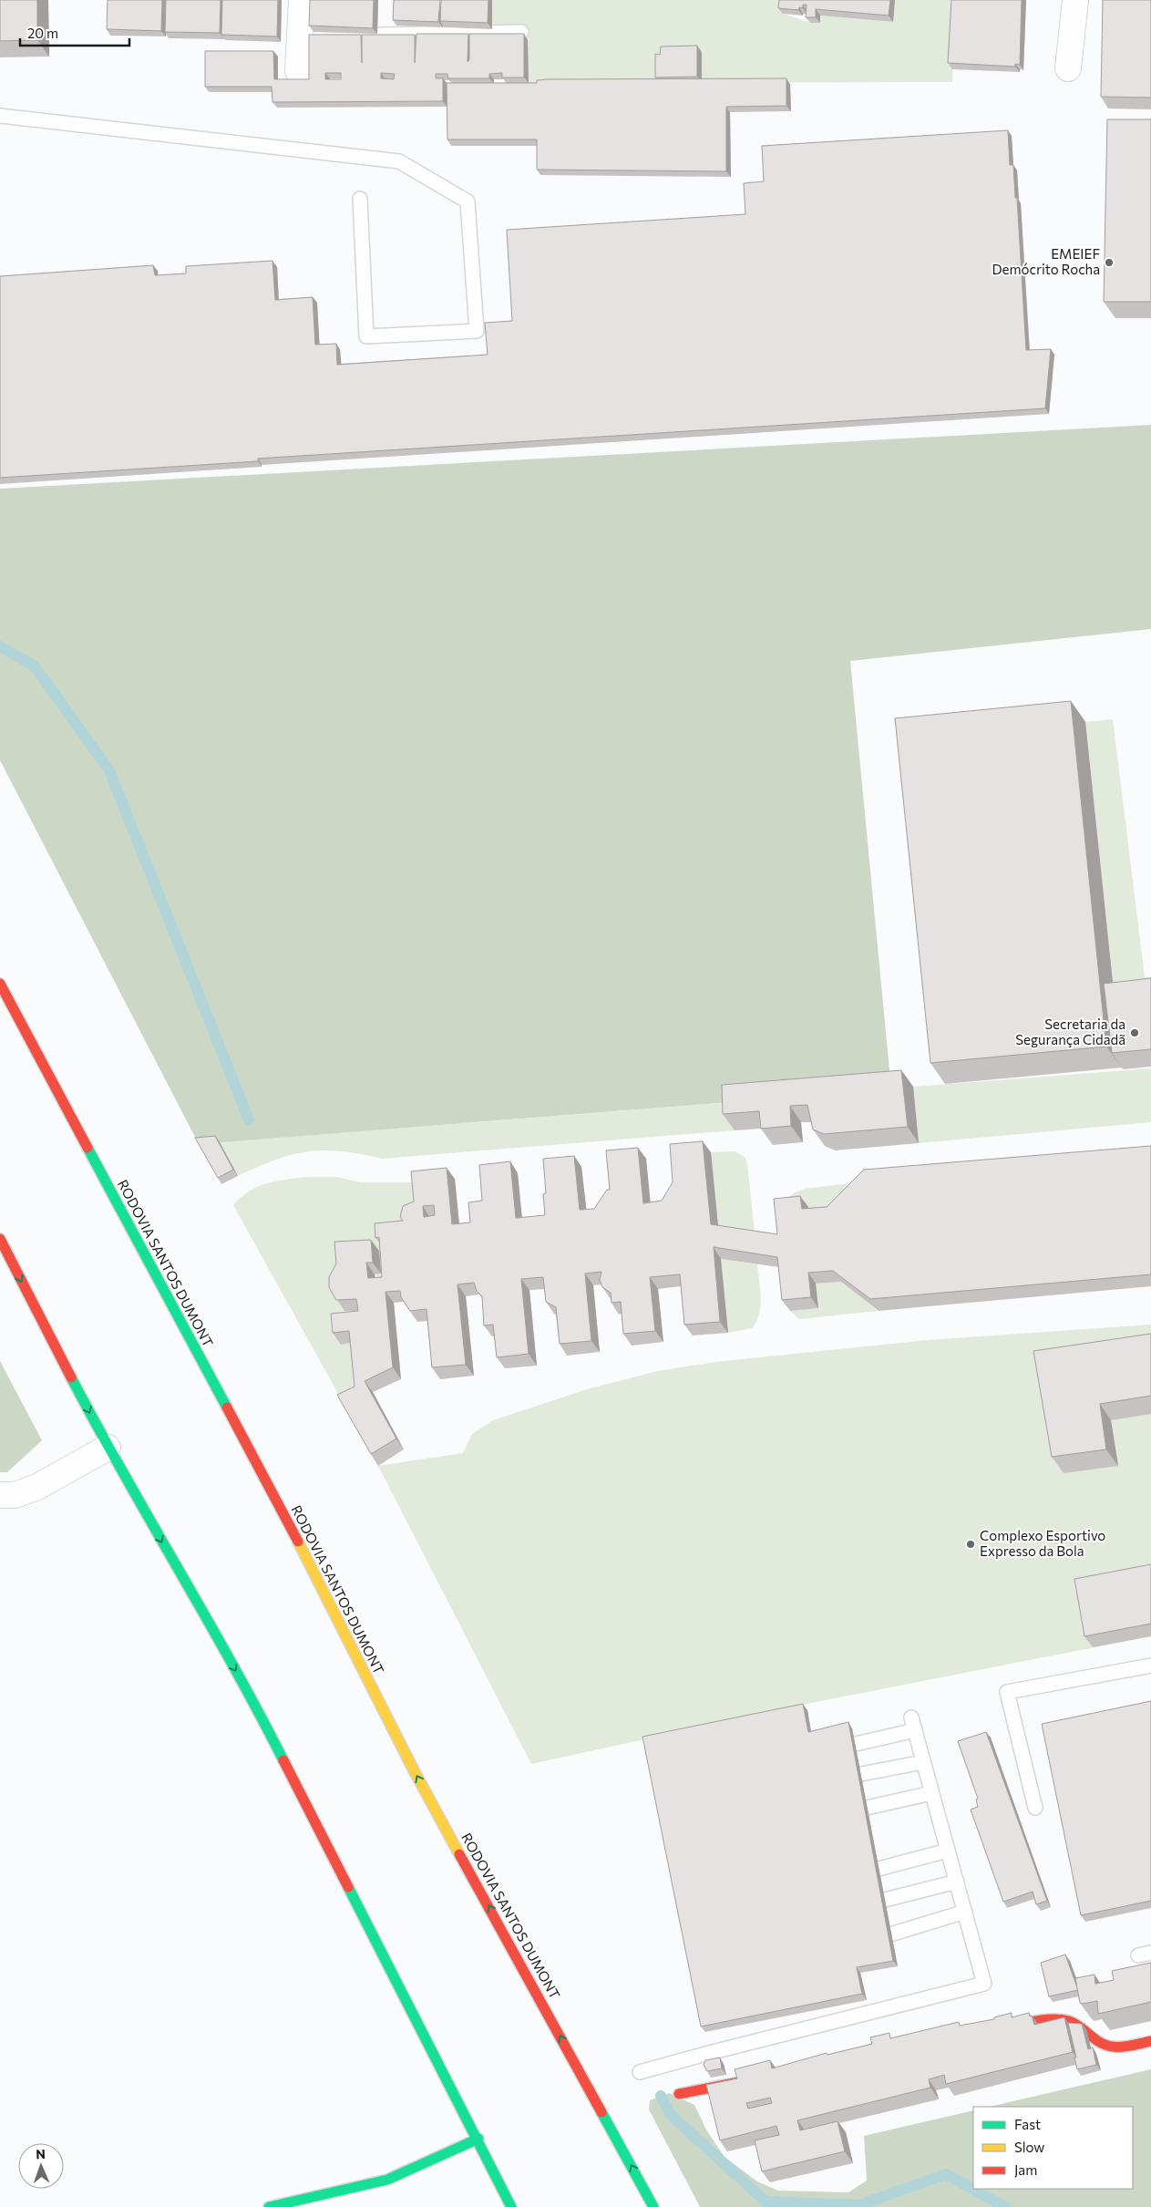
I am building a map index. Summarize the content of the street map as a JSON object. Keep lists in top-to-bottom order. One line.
{"streets":{"main road":["RODOVIA SANTOS DUMONT"]},"one_way":["RODOVIA SANTOS DUMONT"],"places":["EMEIEF Demócrito Rocha","Secretaria da Segurança Cidadã","Complexo Esportivo Expresso da Bola"],"legend":["Fast","Slow","Jam"],"scale_bar":"20 m","north":"top"}
